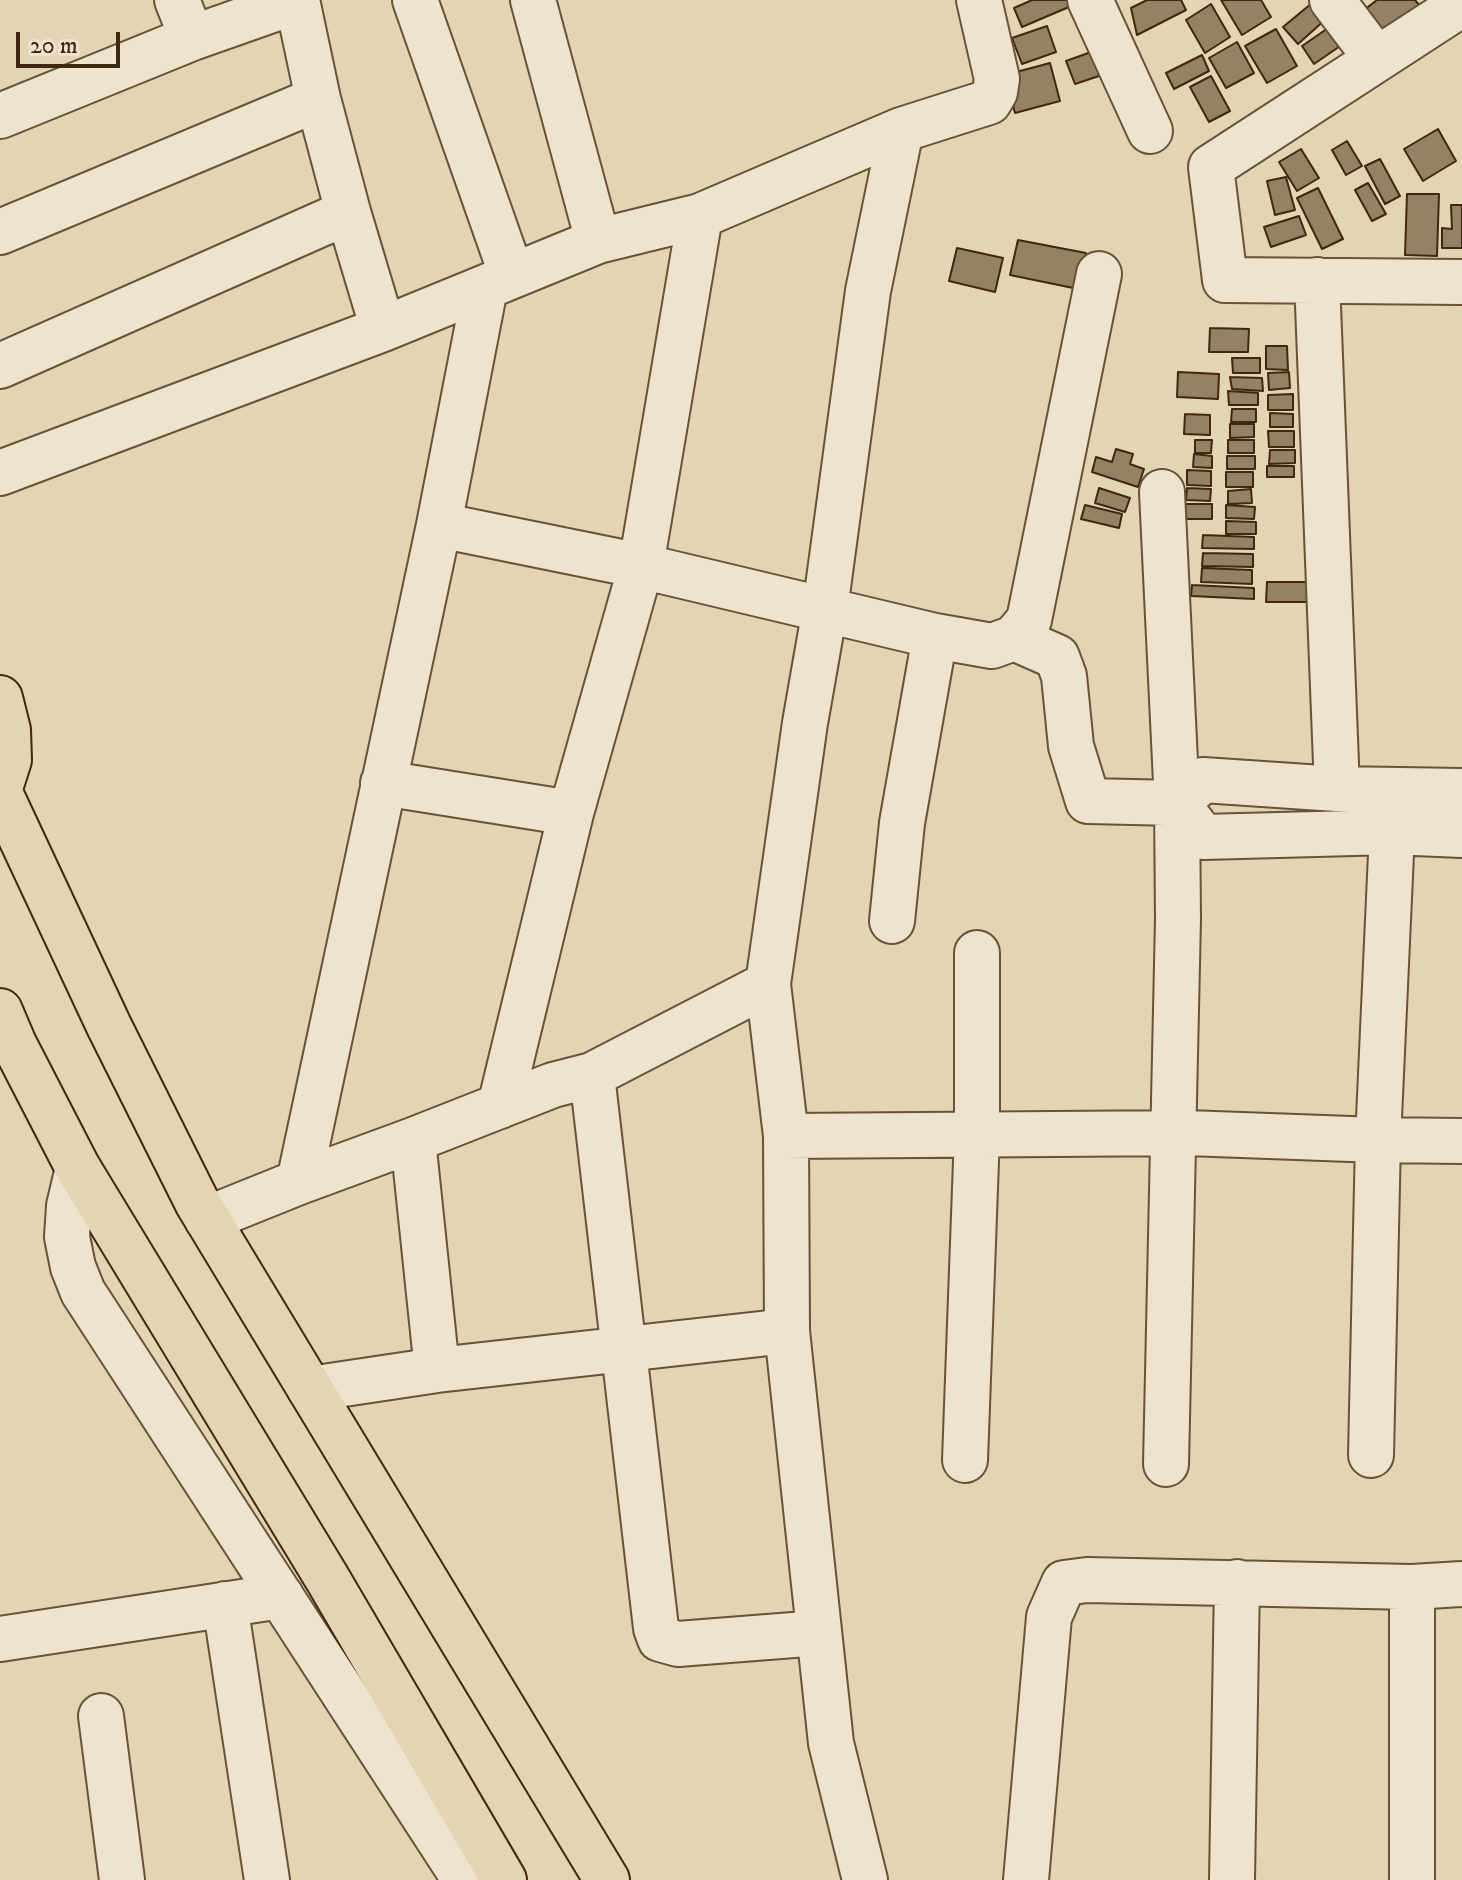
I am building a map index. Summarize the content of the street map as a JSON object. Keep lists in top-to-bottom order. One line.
{"scale_bar":"20 m"}
